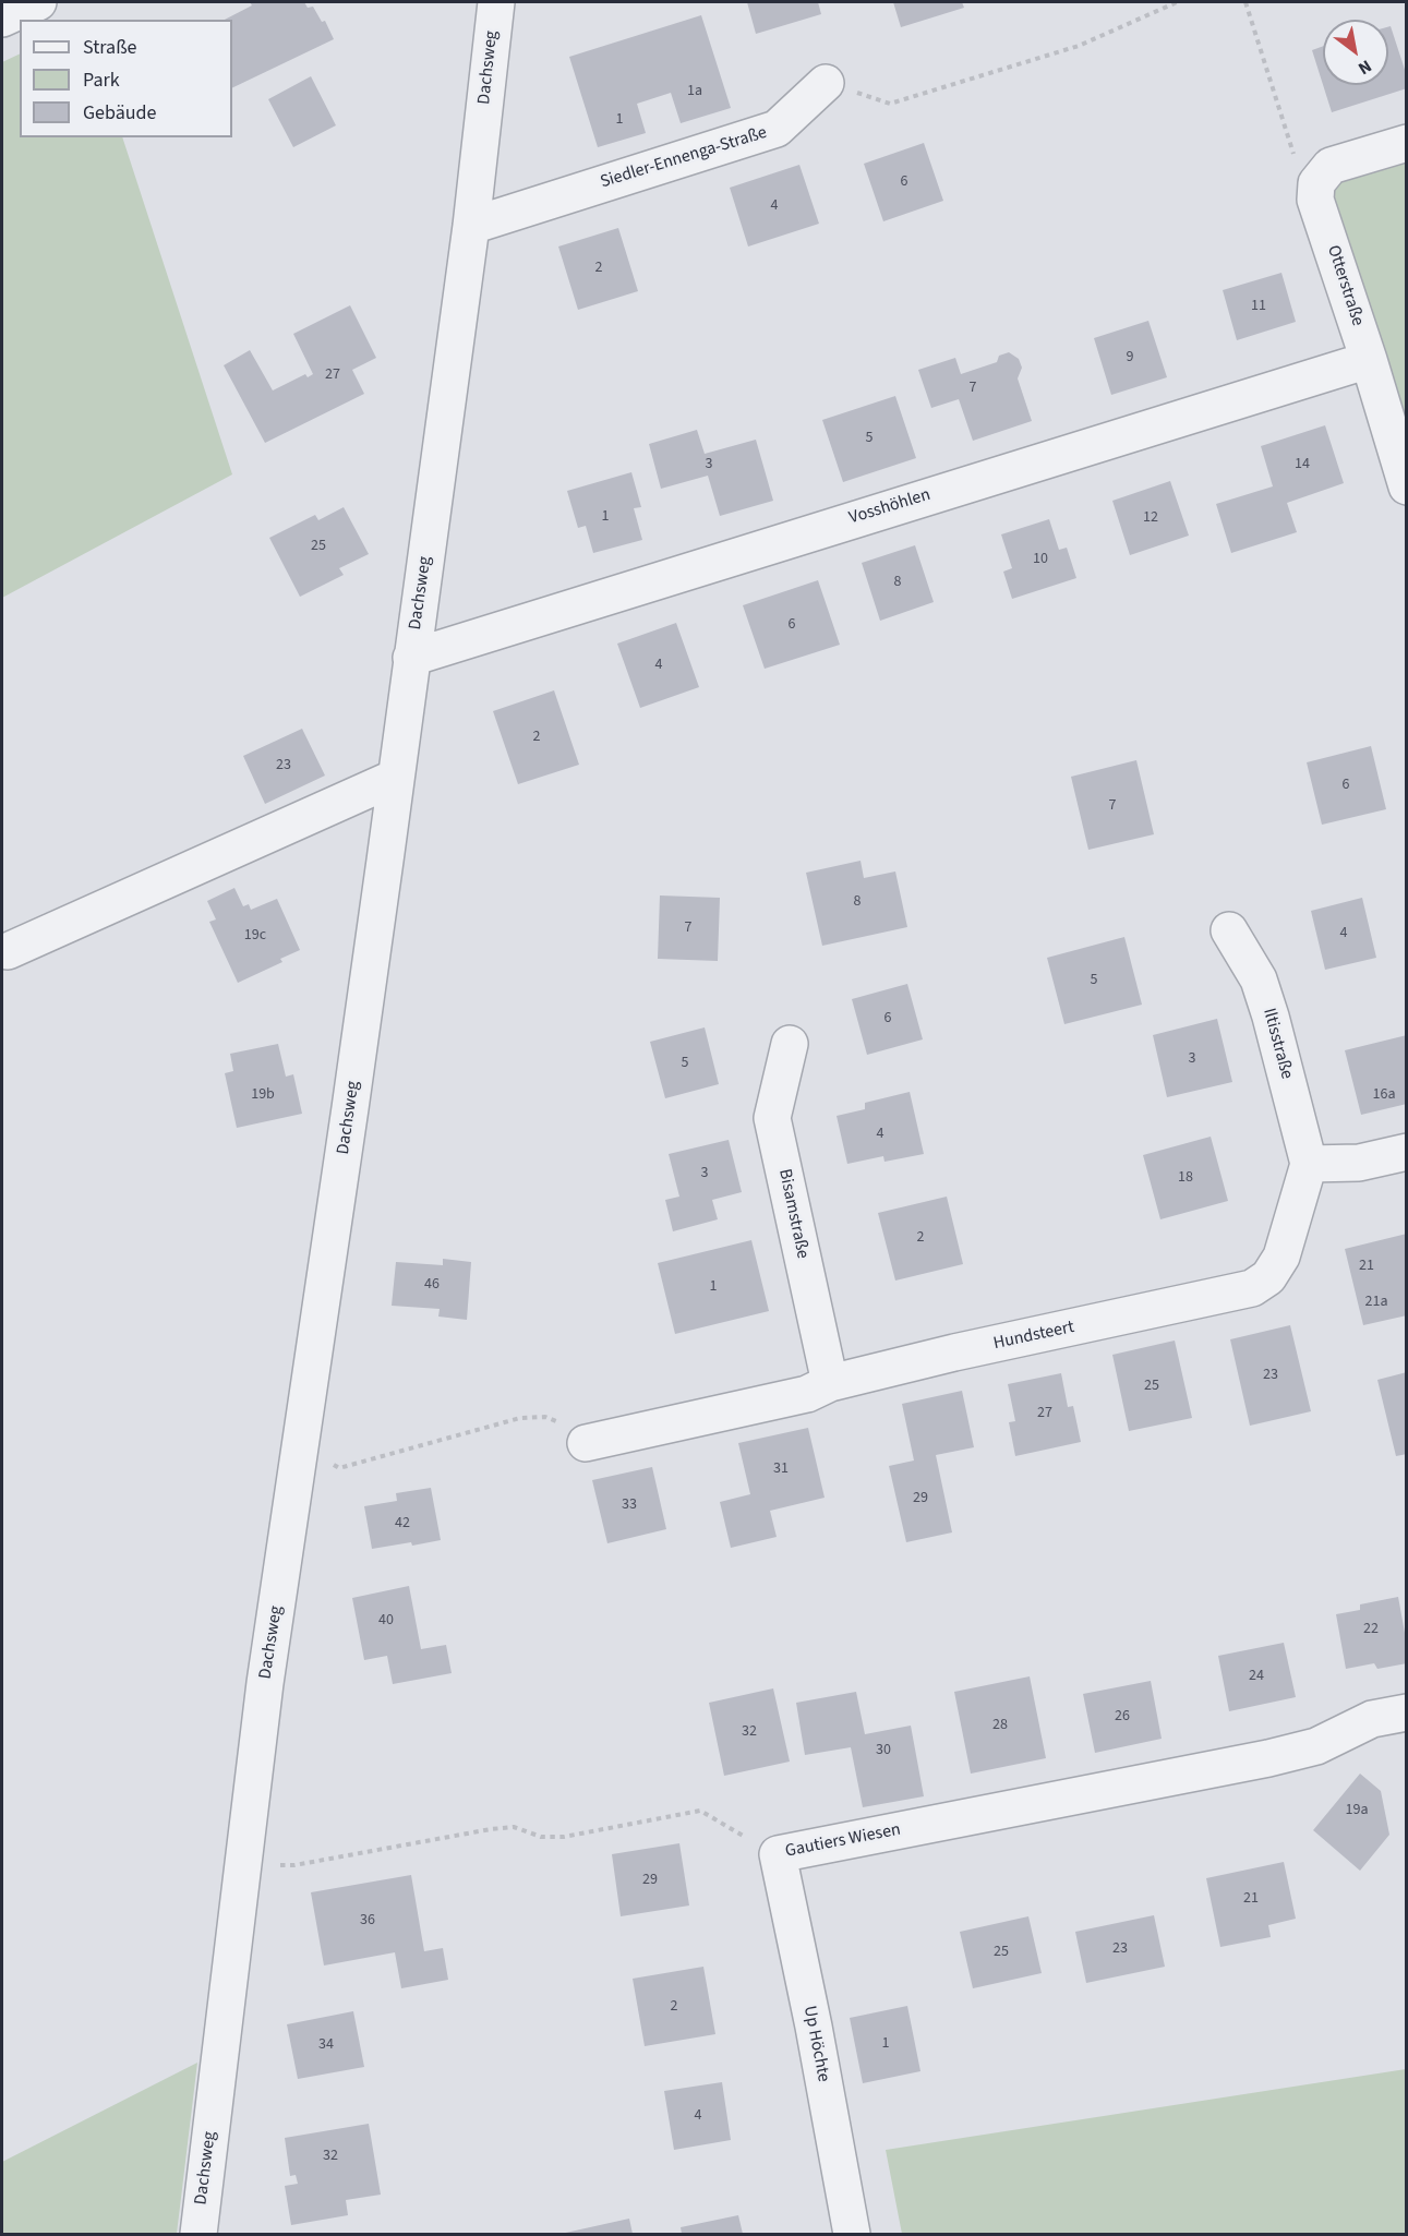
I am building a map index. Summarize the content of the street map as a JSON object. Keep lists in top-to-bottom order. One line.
{"streets":{"street":["Dachsweg","Siedler-Ennenga-Straße","Otterstraße","Vosshöhlen","Iltisstraße","Bisamstraße","Hundsteert","Gautiers Wiesen","Up Höchte"]},"crossings":[["Dachsweg","Siedler-Ennenga-Straße"],["Dachsweg","Vosshöhlen"],["Dachsweg","Gautiers Wiesen"],["Otterstraße","Vosshöhlen"],["Iltisstraße","Hundsteert"],["Bisamstraße","Hundsteert"],["Gautiers Wiesen","Up Höchte"]],"house_numbers":["1a","1","6","4","2","11","9","27","7","5","3","14","1","12","25","10","8","6","4","2","23","6","7","8","7","4","19c","5","6","3","5","19b","16a","4","3","18","2","21","46","1","21a","23","25","27","31","29","33","42","40","22","24","26","28","32","30","19a","29","21","36","23","25","2","1","34","4","32"],"legend":["Straße","Park","Gebäude"],"north":"bottom right"}
